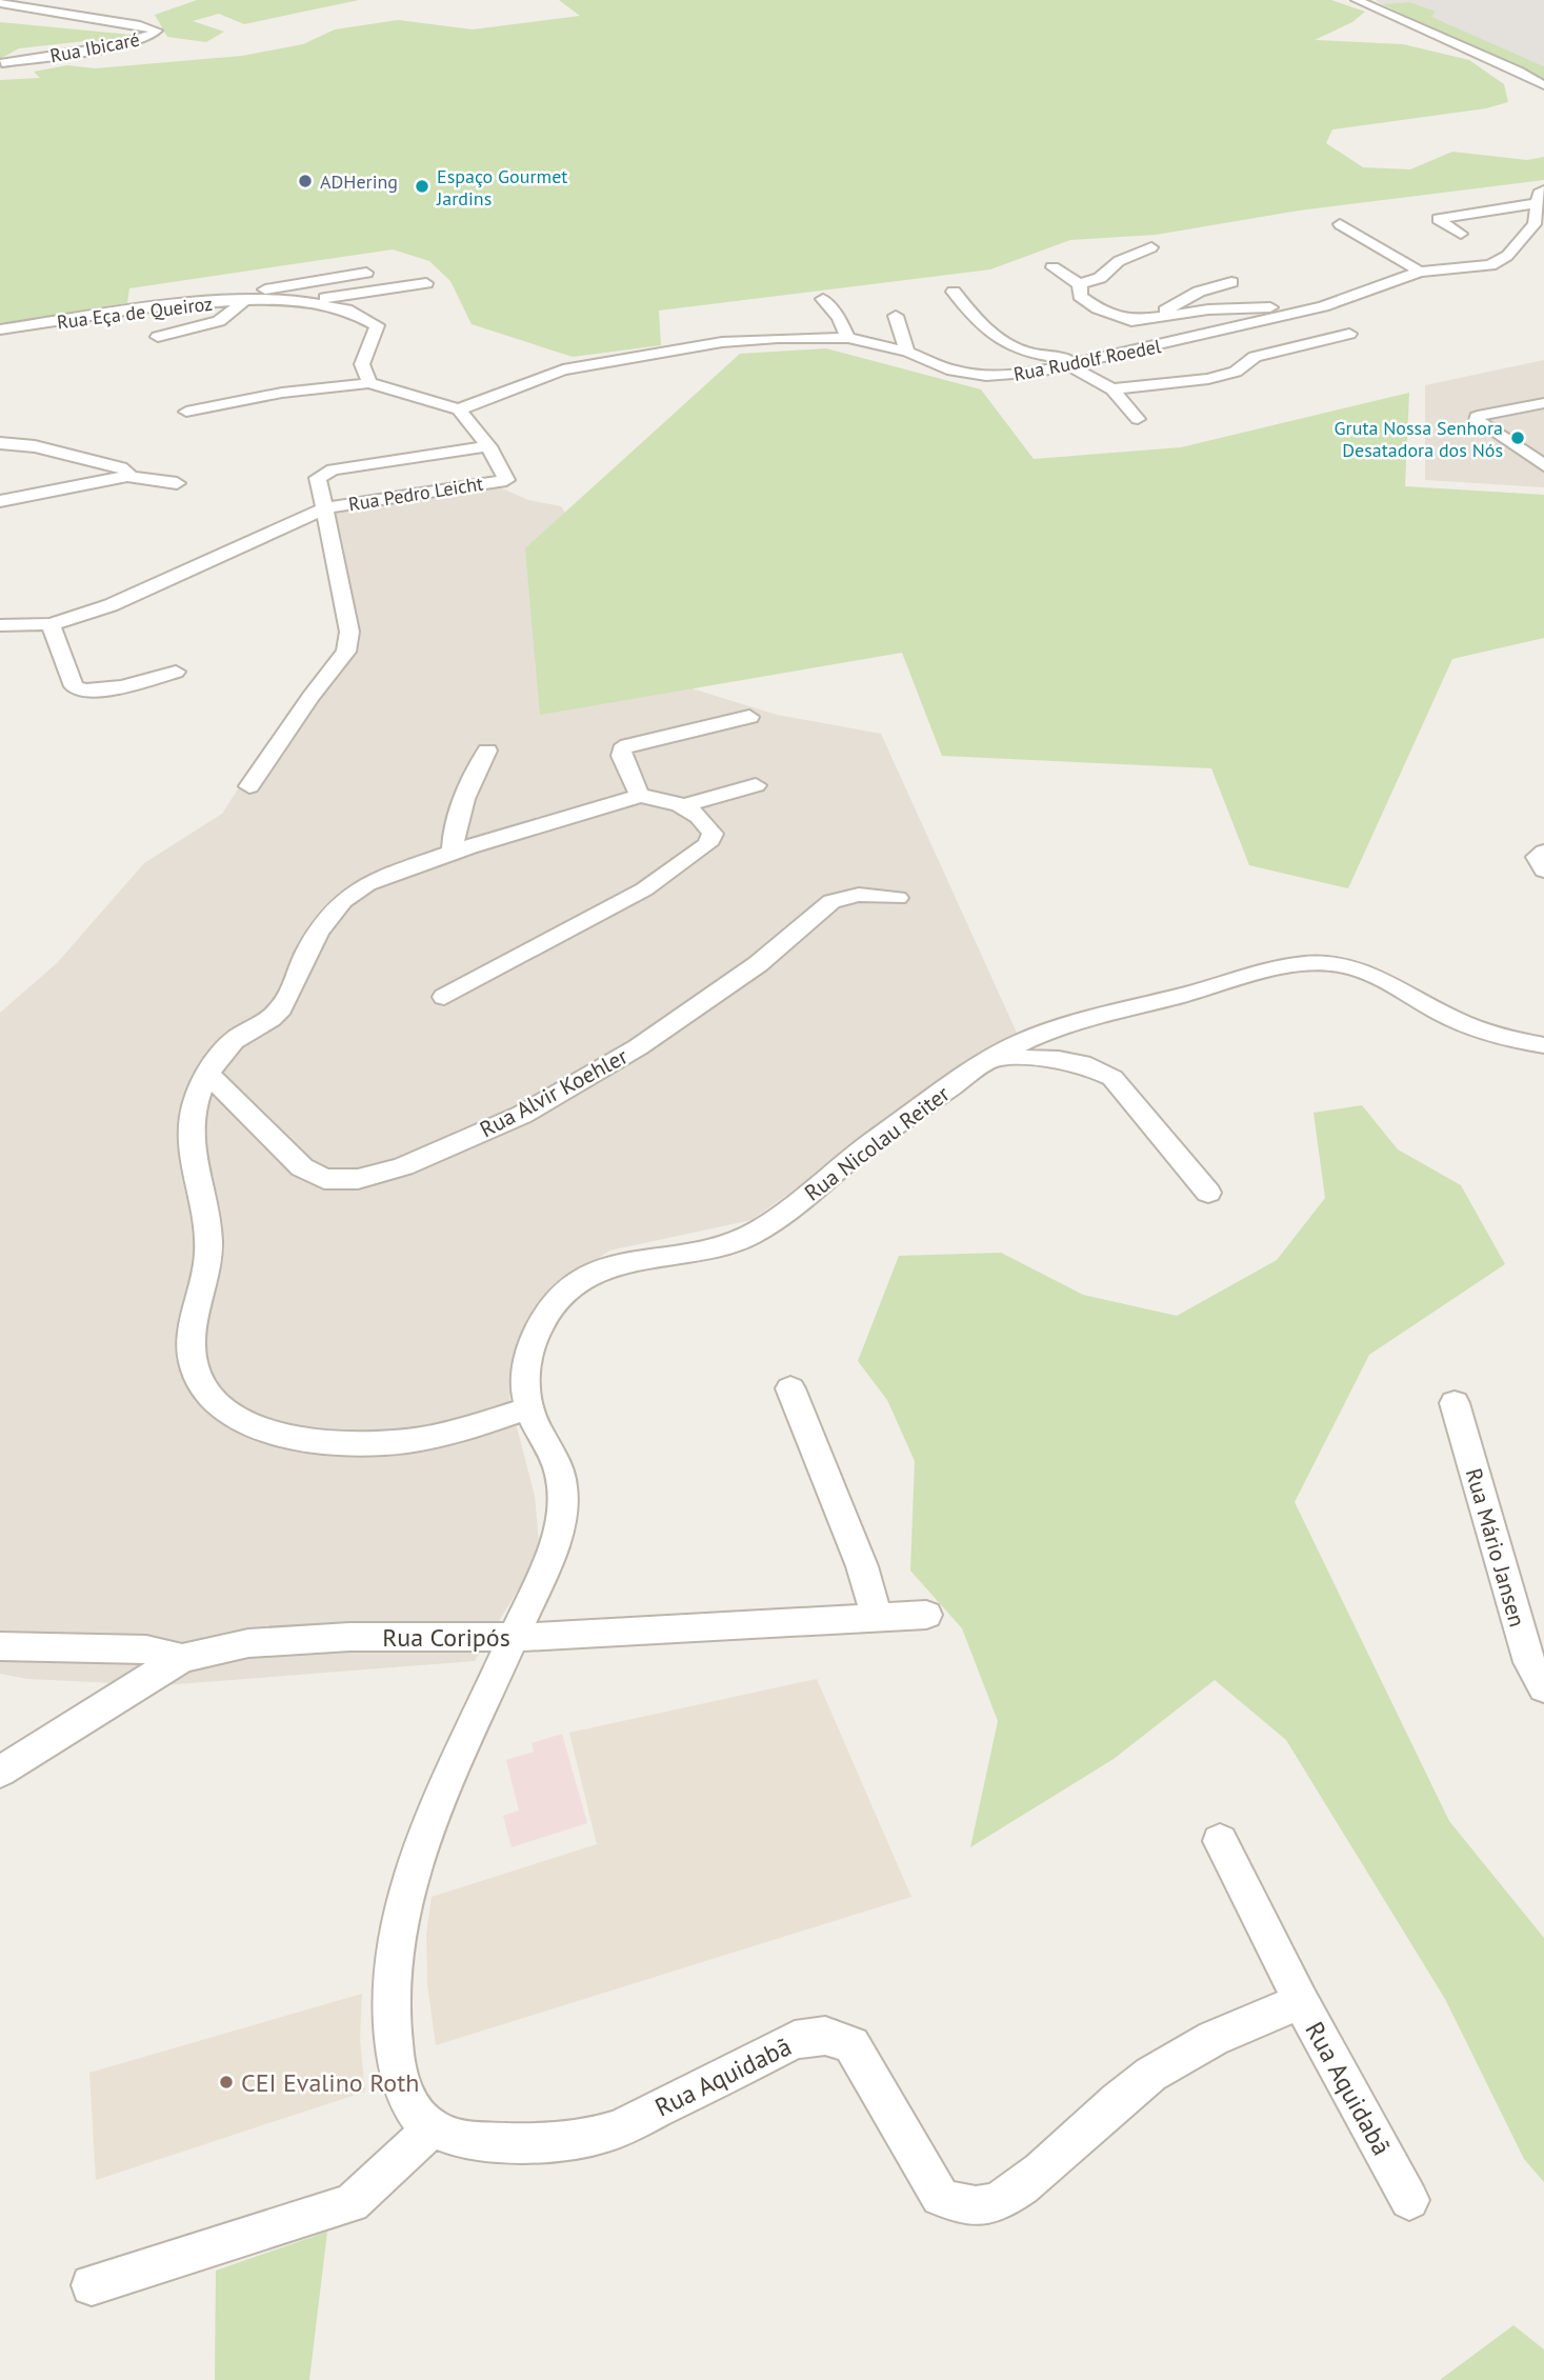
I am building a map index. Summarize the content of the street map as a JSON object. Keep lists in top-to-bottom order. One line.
{"streets":{"street":["Rua Ibicaré","Rua Eça de Queiroz","Rua Rudolf Roedel","Rua Pedro Leicht","Rua Alvir Koehler","Rua Nicolau Reiter","Rua Mário Jansen","Rua Coripós","Rua Aquidabã"]},"crossings":[["Rua Nicolau Reiter","Rua Coripós"]],"places":["ADHering","Espaço Gourmet Jardins","Gruta Nossa Senhora Desatadora dos Nós","CEI Evalino Roth"]}
